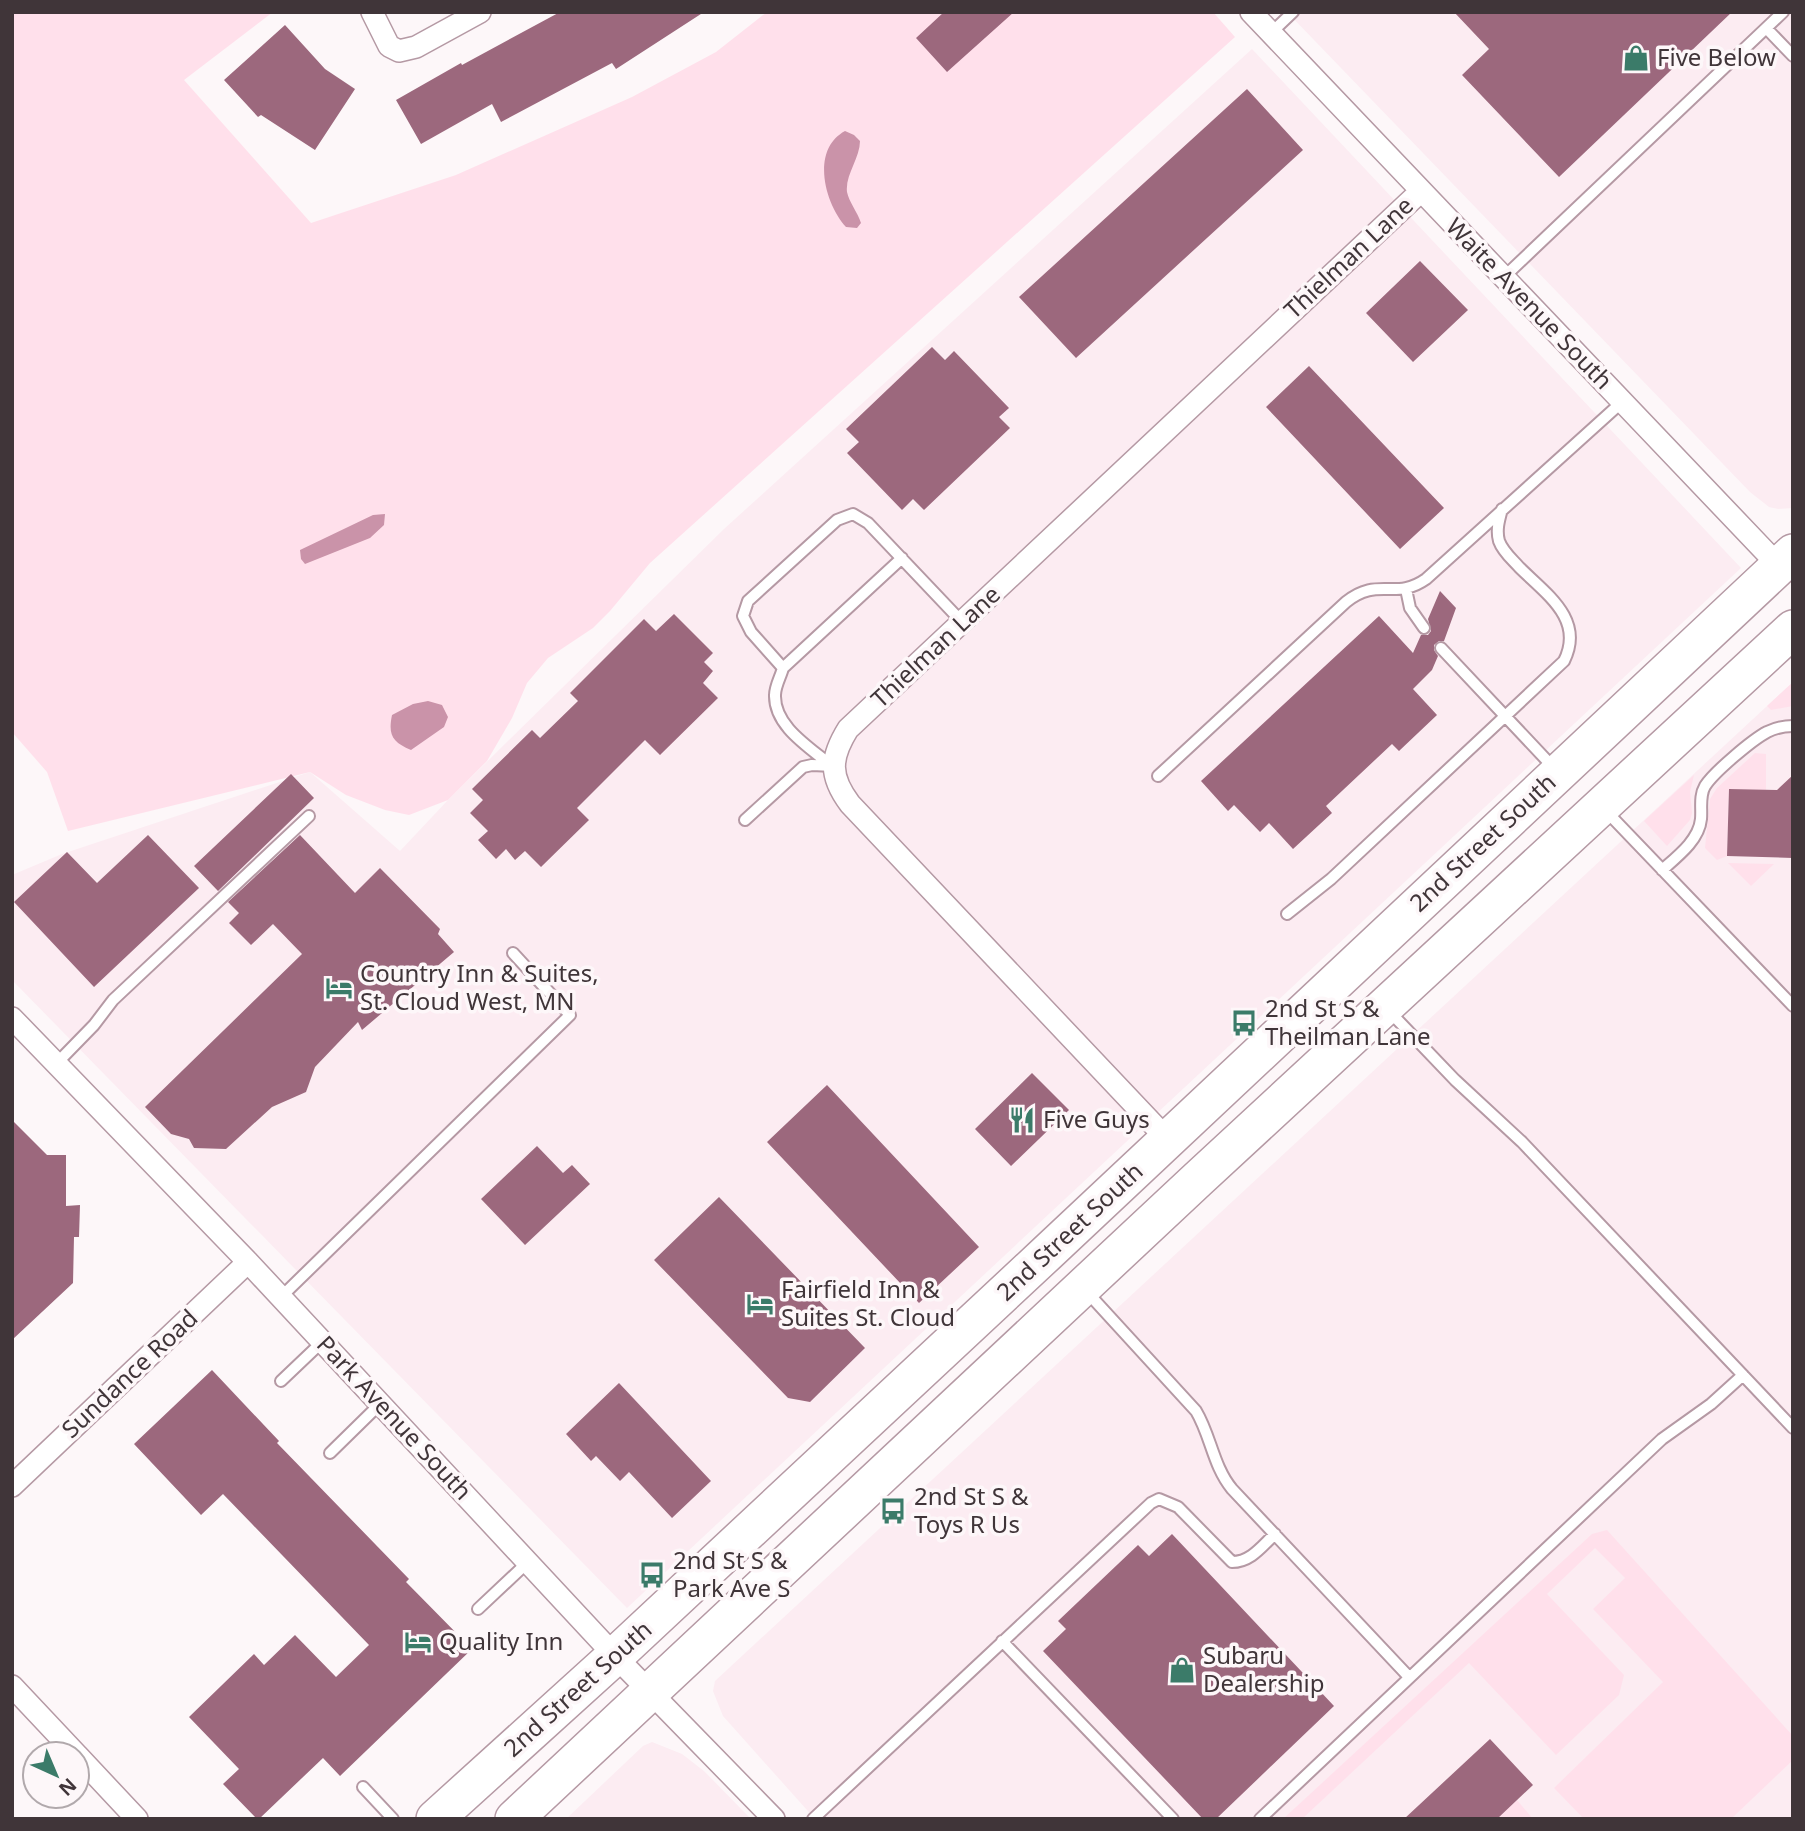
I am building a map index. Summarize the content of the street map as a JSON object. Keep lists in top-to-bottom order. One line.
{"streets":{"highway":["2nd Street South"],"street":["Thielman Lane","Waite Avenue South","Sundance Road","Park Avenue South"]},"crossings":[["Thielman Lane","Waite Avenue South"],["Waite Avenue South","2nd Street South"],["2nd Street South","Park Avenue South"],["Sundance Road","Park Avenue South"]],"places":{"shop":["Five Below","Subaru Dealership"],"hotel":["Country Inn & Suites, St. Cloud West, MN","Fairfield Inn & Suites St. Cloud","Quality Inn"],"bus stop":["2nd St S & Theilman Lane","2nd St S & Toys R Us","2nd St S & Park Ave S"],"restaurant":["Five Guys"]},"north":"bottom right"}
